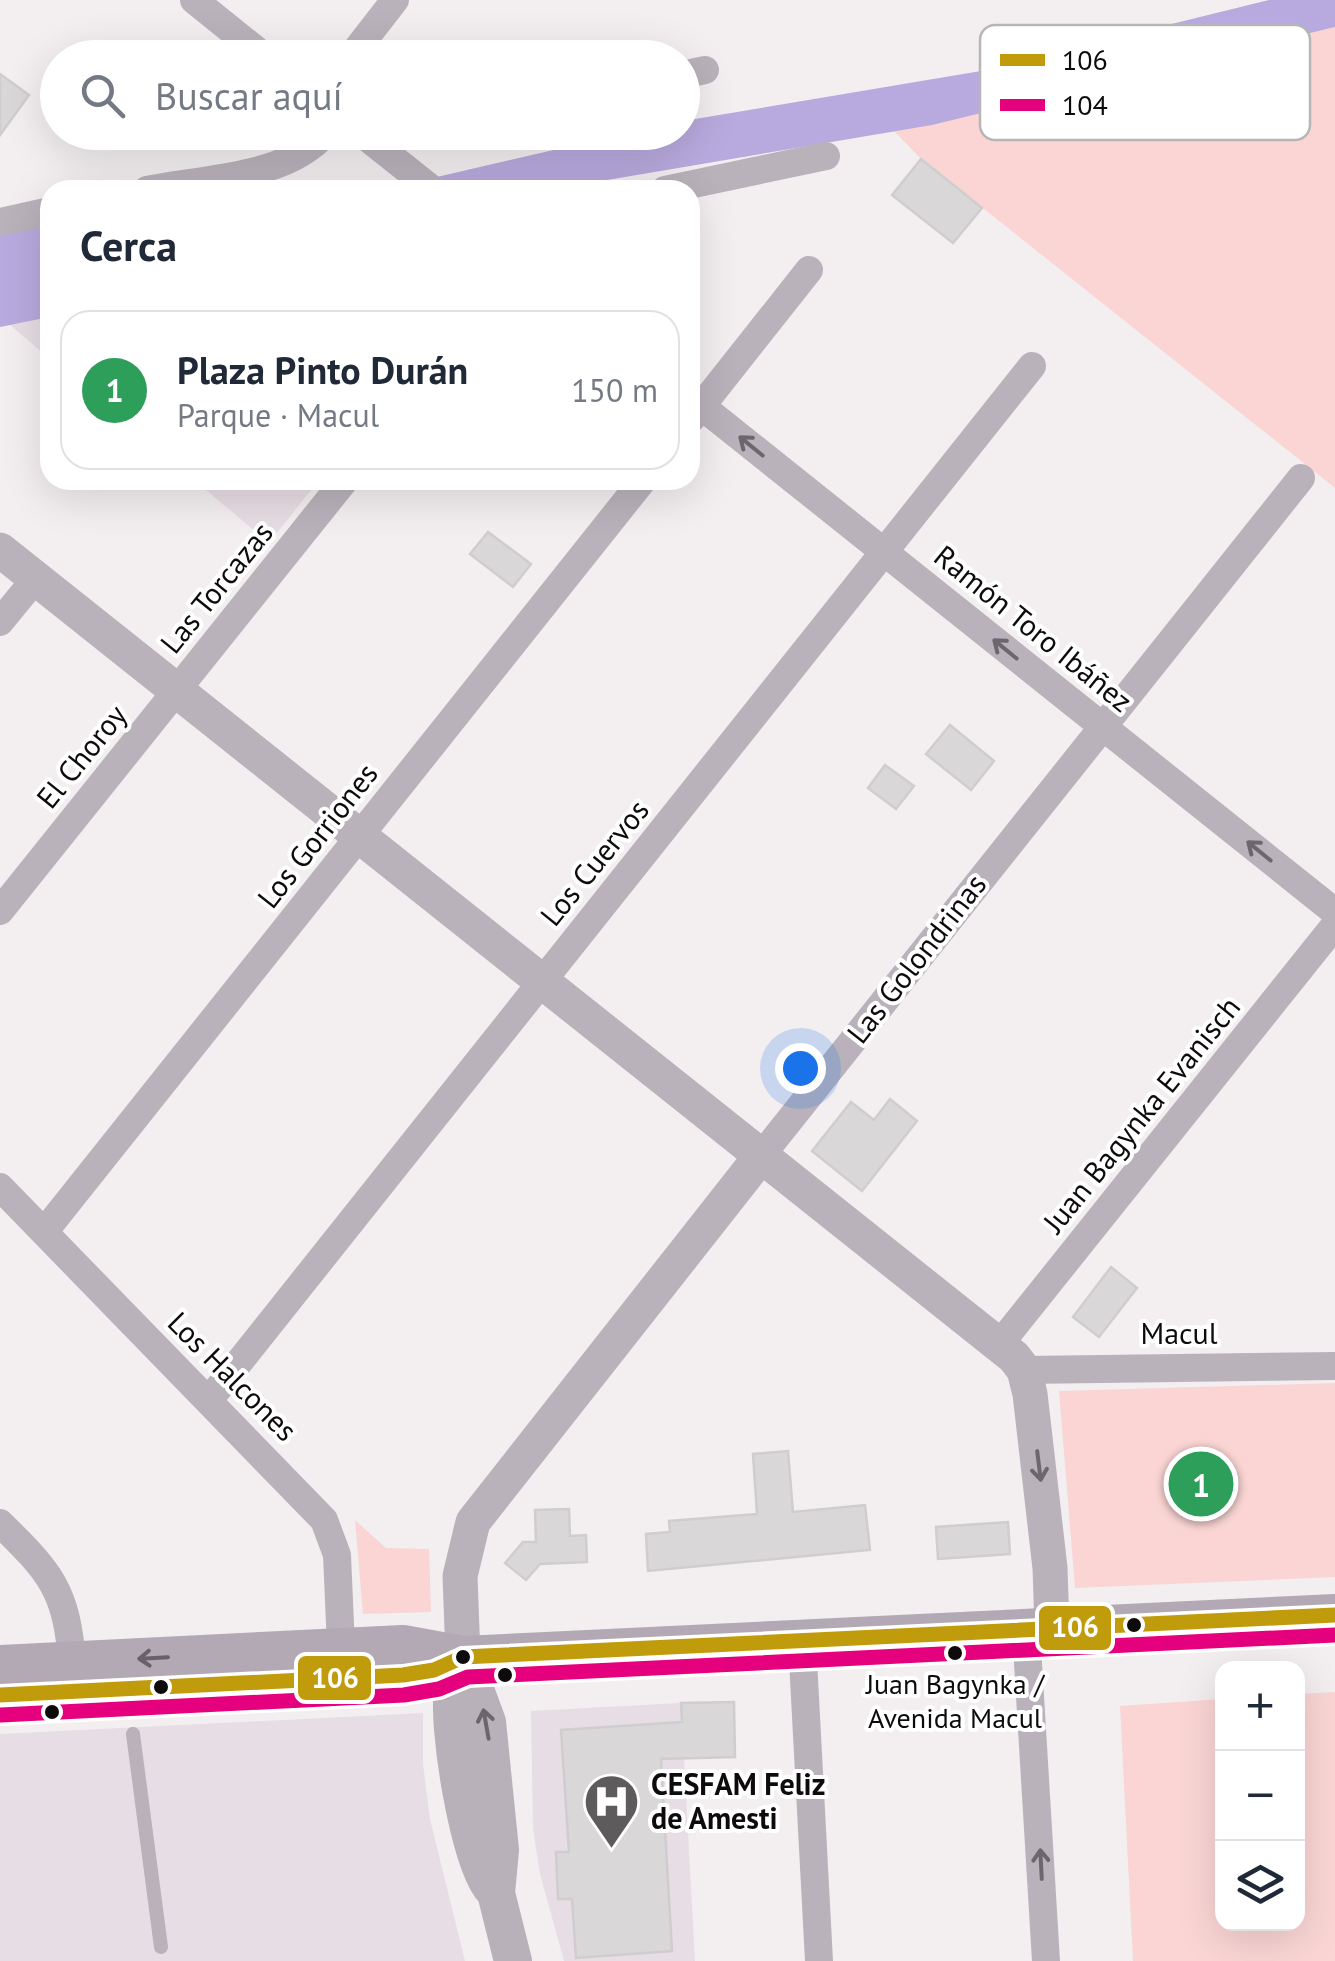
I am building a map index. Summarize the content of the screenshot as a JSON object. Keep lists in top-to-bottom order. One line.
{"streets":{"street":["Las Torcazas","Ramón Toro Ibáñez","El Choroy","Los Gorriones","Los Cuervos","Las Golondrinas","Juan Bagynka Evanisch","Macul","Los Halcones"]},"crossings":[["Las Torcazas","El Choroy"],["Ramón Toro Ibáñez","Los Cuervos"],["Ramón Toro Ibáñez","Las Golondrinas"],["Los Gorriones","Los Halcones"],["Los Cuervos","Los Halcones"],["Juan Bagynka Evanisch","Macul"]],"one_way":["Ramón Toro Ibáñez"],"places":{"other":["Juan Bagynka / Avenida Macul"],"hospital":["CESFAM Feliz de Amesti"]},"lines":["transit line 106","transit line 104"],"legend":["106","104"],"page":{"search":"Buscar aquí","heading":"Cerca","list":[{"mark":"1","name":"Plaza Pinto Durán","note":"Parque · Macul","value":"150 m"}],"pins":"1","map_buttons":["+","−"]}}
